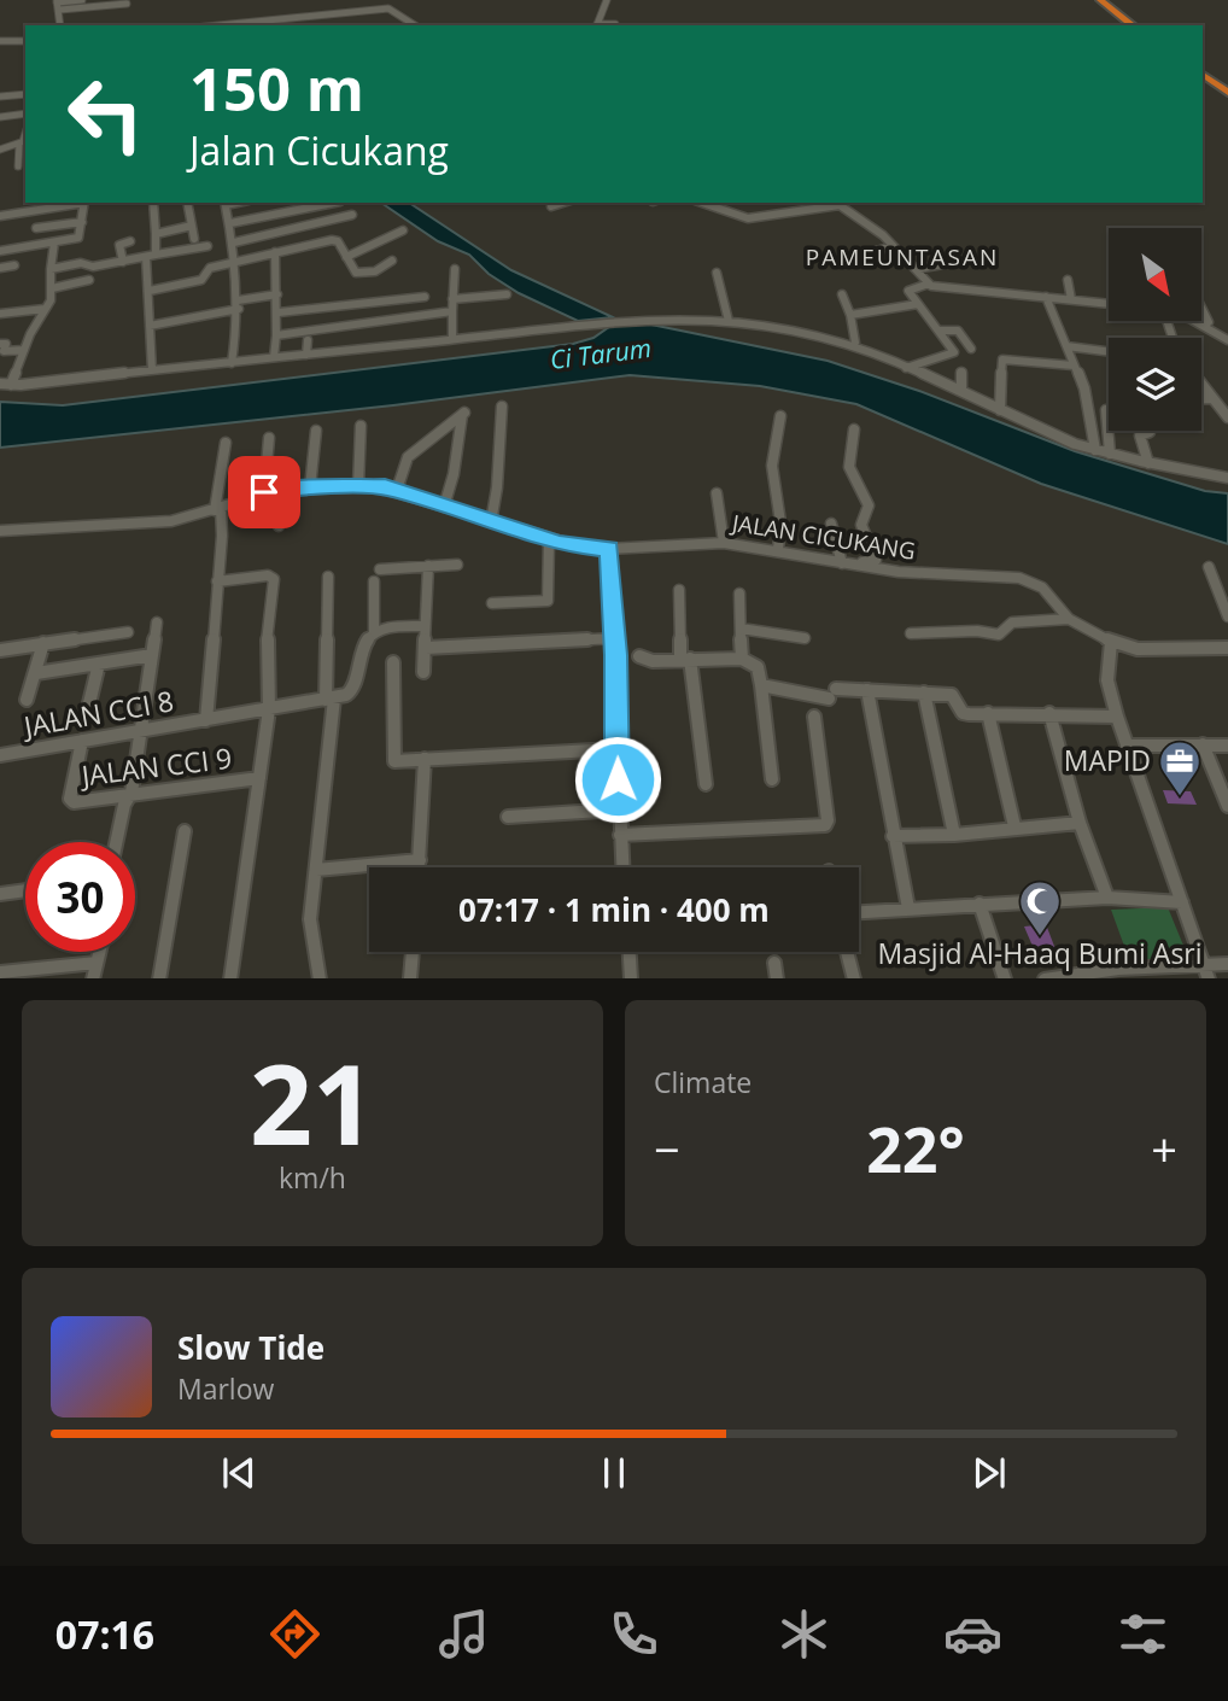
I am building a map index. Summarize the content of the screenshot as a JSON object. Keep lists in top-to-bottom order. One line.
{"streets":{"street":["JALAN CICUKANG","JALAN CCI 8","JALAN CCI 9"]},"crossings":[["JALAN CCI 8","JALAN CCI 9"]],"districts":["PAMEUNTASAN"],"water":["Ci Tarum"],"places":{"office":["MAPID"],"mosque":["Masjid Al-Haaq Bumi Asri"]},"north":"bottom right","page":{"turn":["150 m","Jalan Cicukang"],"limit":"30","trip":"07:17 · 1 min · 400 m","tile":[["21","km/h"],"Climate"],"heat":["−","22°","+"],"song":["Slow Tide","Marlow"],"tabs":"07:16"}}
